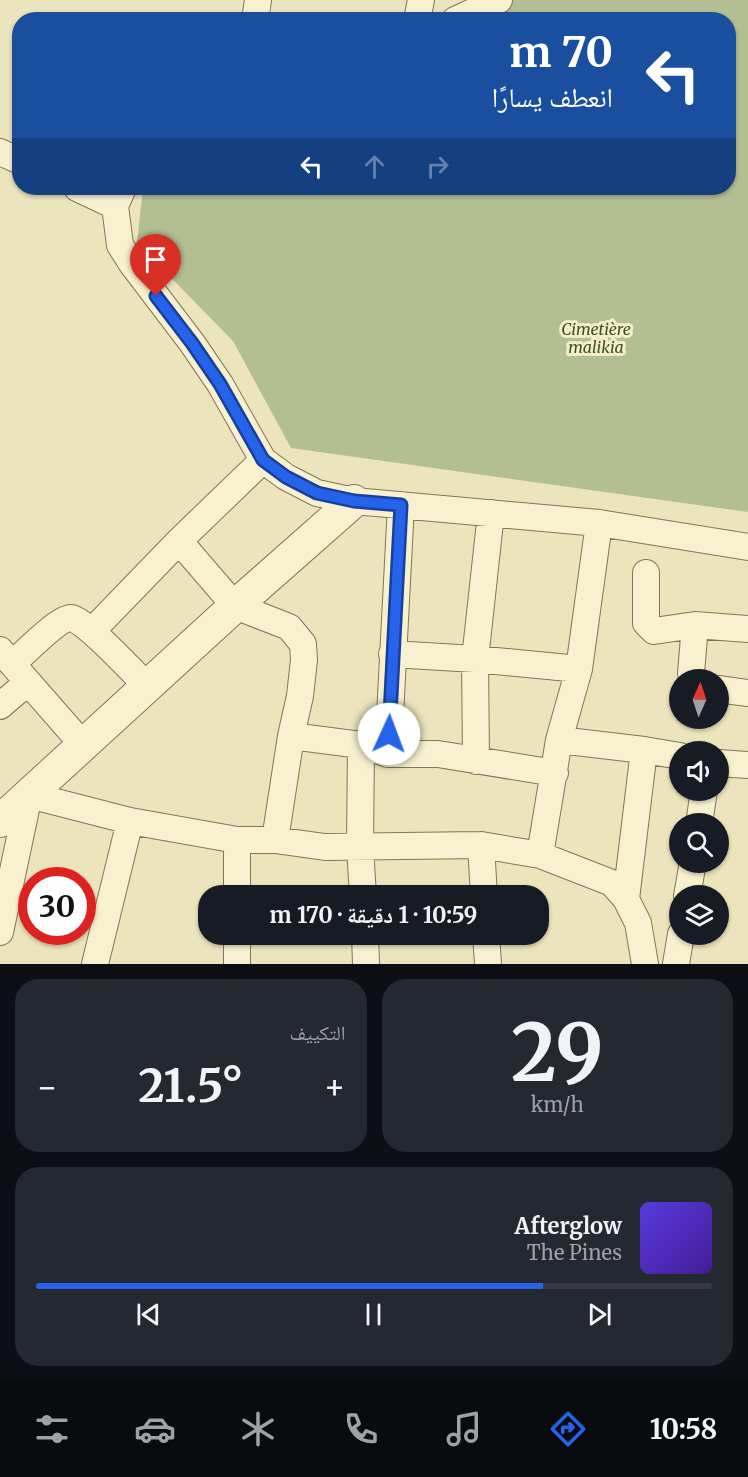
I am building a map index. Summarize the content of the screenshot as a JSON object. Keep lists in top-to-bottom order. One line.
{"parks":["Cimetière malikia"],"north":"top","page":{"turn":["70 m","انعطف يسارًا"],"limit":"30","trip":"10:59 · 1 دقيقة · 170 m","tile":[["29","km/h"],"التكييف"],"heat":["−","21.5°","+"],"song":["Afterglow","The Pines"],"tabs":"10:58"}}
